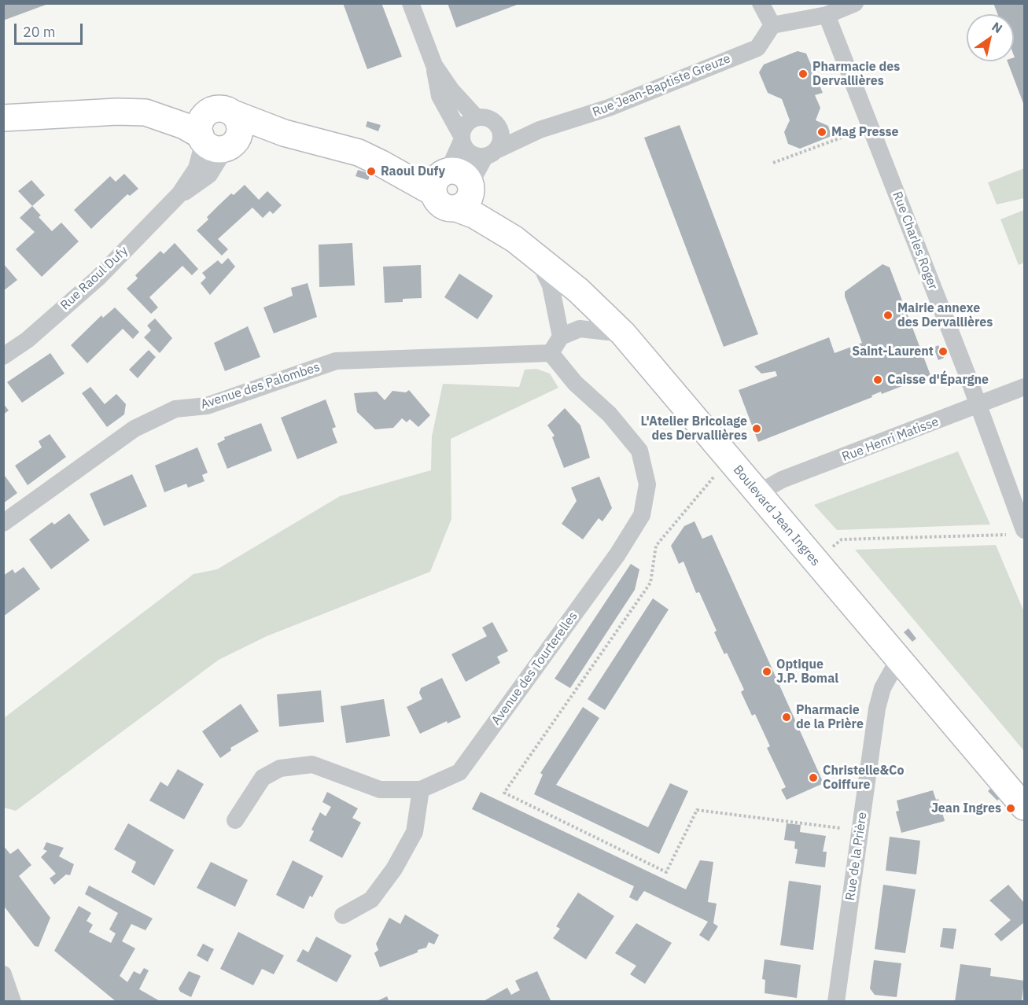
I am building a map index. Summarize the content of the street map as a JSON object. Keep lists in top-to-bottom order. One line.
{"streets":{"main road":["Boulevard Jean Ingres"],"street":["Rue Jean-Baptiste Greuze","Rue Charles Roger","Rue Raoul Dufy","Avenue des Palombes","Rue Henri Matisse","Avenue des Tourterelles","Rue de la Prière"]},"crossings":[["Rue Charles Roger","Rue Henri Matisse"],["Avenue des Palombes","Avenue des Tourterelles"],["Rue Henri Matisse","Boulevard Jean Ingres"],["Boulevard Jean Ingres","Rue de la Prière"]],"places":["Pharmacie des Dervallières","Mag Presse","Raoul Dufy","Mairie annexe des Dervallières","Saint-Laurent","Caisse d'Épargne","L'Atelier Bricolage des Dervallières","Optique J.P. Bomal","Pharmacie de la Prière","Christelle&Co Coiffure","Jean Ingres"],"scale_bar":"20 m","north":"top right"}
